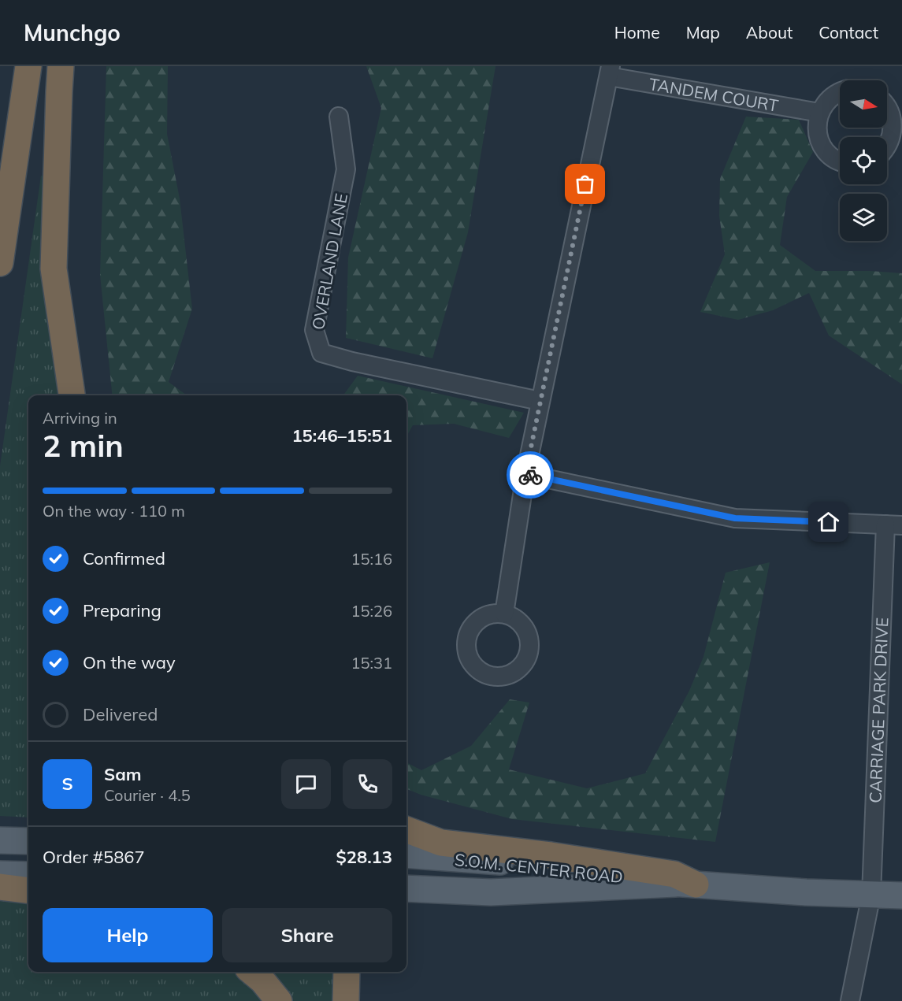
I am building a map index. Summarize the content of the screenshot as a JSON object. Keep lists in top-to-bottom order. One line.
{"streets":{"main road":["S.O.M. CENTER ROAD"],"street":["TANDEM COURT","OVERLAND LANE","CARRIAGE PARK DRIVE"]},"crossings":[["CARRIAGE PARK DRIVE","S.O.M. CENTER ROAD"]],"north":"right","page":{"header":"Munchgo","nav":["Home","Map","About","Contact"],"heading":["2 min","Arriving in","15:46–15:51"],"panel":["Sam","Courier · 4.5","Order #5867","$28.13"],"bar":"On the way · 110 m","list":[["Confirmed","15:16"],["Preparing","15:26"],["On the way","15:31"],"Delivered"],"round":"S","buttons":["Help","Share"]}}
